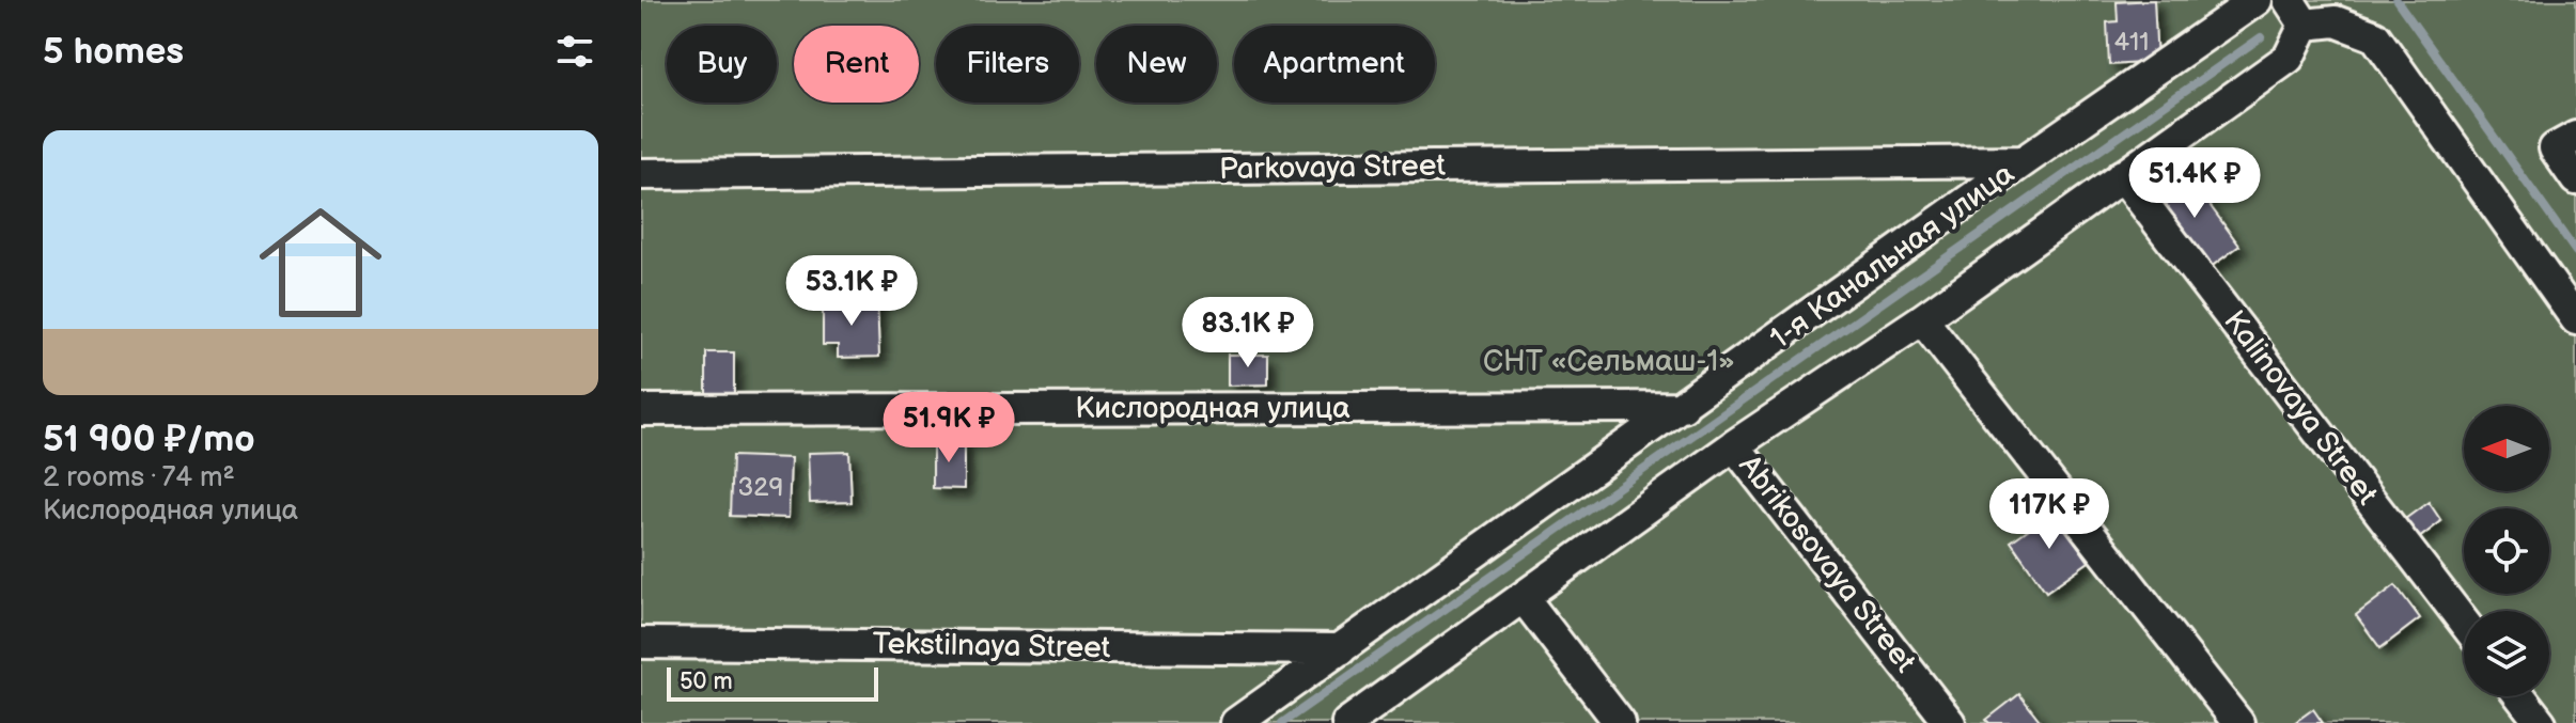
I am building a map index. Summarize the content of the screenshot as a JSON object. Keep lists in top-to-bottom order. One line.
{"streets":{"street":["Parkovaya Street","1-я Канальная улица","Кислородная улица","Kalinovaya Street","Abrikosovaya Street","Tekstilnaya Street"]},"crossings":[["Parkovaya Street","1-я Канальная улица"],["1-я Канальная улица","Кислородная улица"],["1-я Канальная улица","Tekstilnaya Street"]],"parks":["СНТ «Сельмаш-1»"],"house_numbers":["411","329"],"scale_bar":"50 m","north":"left","page":{"heading":"5 homes","chip":["Buy","Rent","Filters","New","Apartment"],"list":[{"name":"51 900 ₽/mo","note":"2 rooms · 74 m² · Кислородная улица"}],"price":["51.4K ₽","53.1K ₽","83.1K ₽","51.9K ₽","117K ₽"],"scale":"50 m"}}
